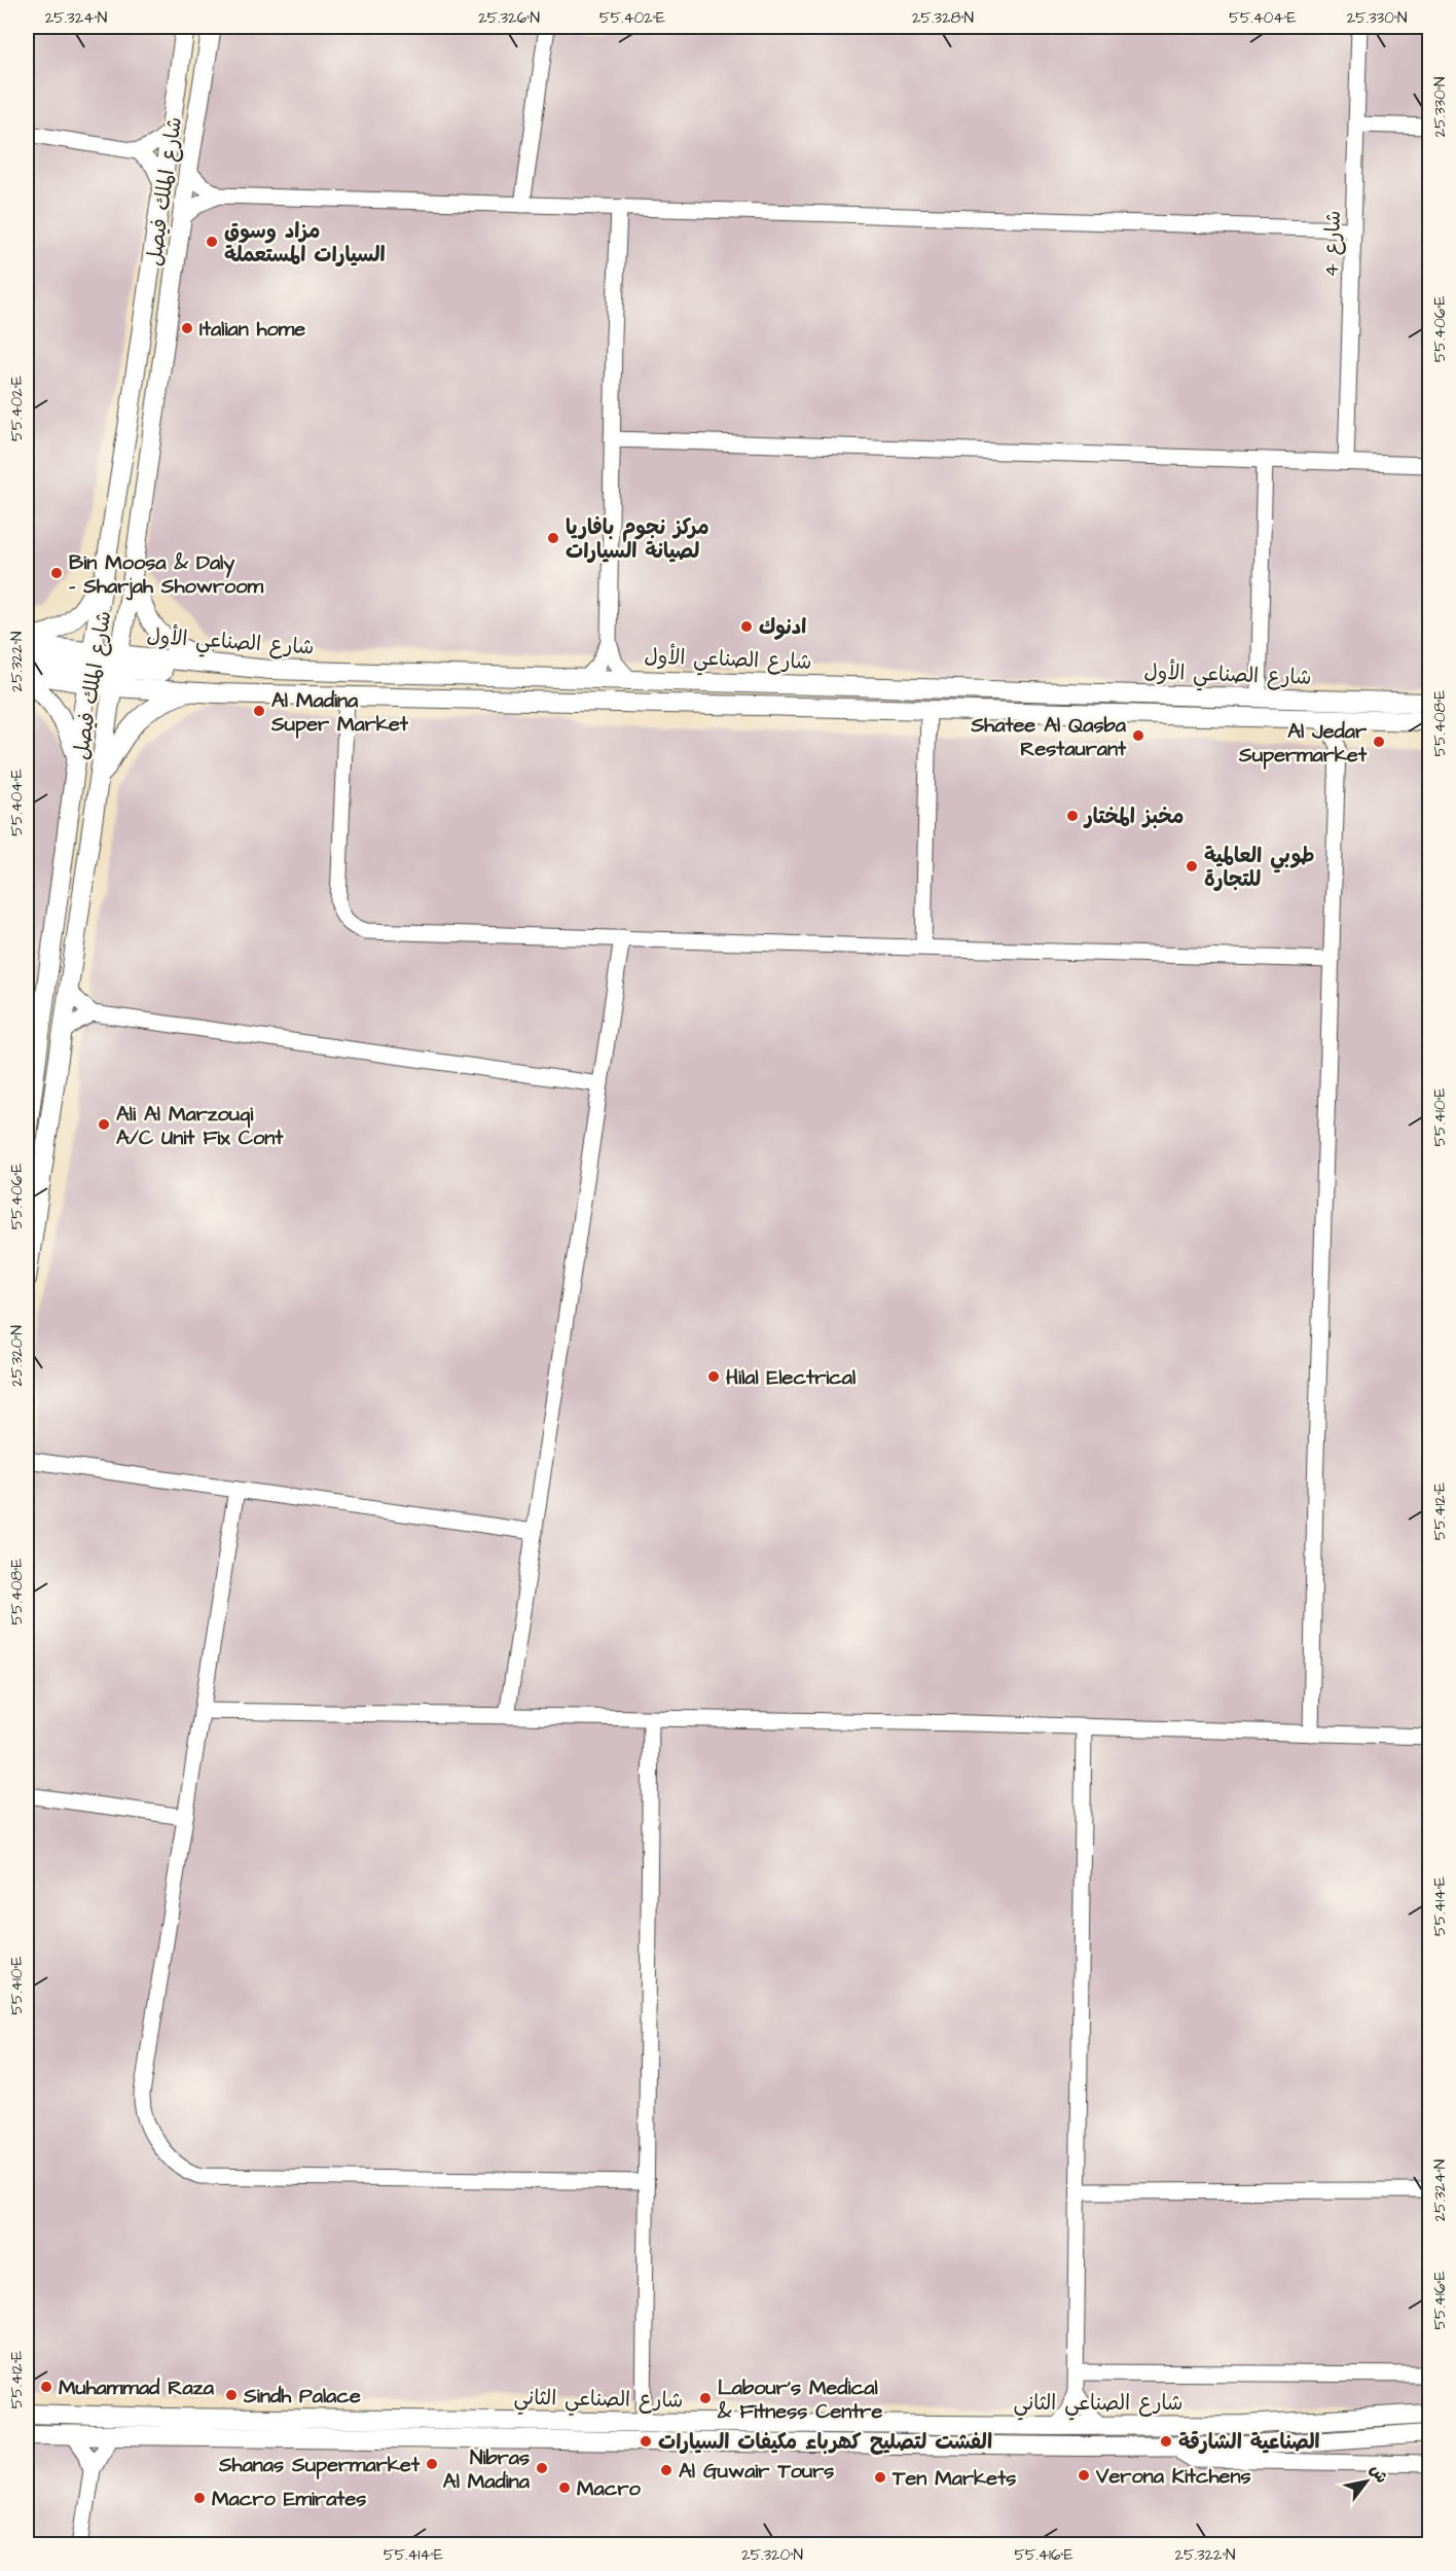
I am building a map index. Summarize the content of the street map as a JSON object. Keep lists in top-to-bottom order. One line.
{"streets":{"main road":["شارع الملك فيصل","شارع الصناعي الأول","شارع الصناعي الثاني"],"street":["شارع 4"]},"crossings":[["شارع الملك فيصل","شارع الصناعي الأول"]],"places":["مزاد وسوق السيارات المستعملة","Italian home","مركز نجوم بافاريا لصيانة السيارات","Bin Moosa & Daly - Sharjah Showroom","ادنوك","Al Madina Super Market","Shatee Al Qasba Restaurant","Al Jedar Supermarket","مخبز المختار","طوبي العالمية للتجارة","Ali Al Marzouqi A/C Unit Fix Cont","Hilal Electrical","Muhammad Raza","Sindh Palace","Labour's Medical & Fitness Centre","الفشت لتصلیح کھرباء مکیفات السیارات","الصناعية الشارقة","Shanas Supermarket","Nibras Al Madina","Al Guwair Tours","Verona Kitchens","Ten Markets","Macro","Macro Emirates"],"north":"top right","coordinates":["25.324°N","25.326°N","55.402°E","25.328°N","55.404°E","25.330°N","55.406°E","25.322°N","55.408°E","55.410°E","25.320°N","55.412°E","55.414°E","55.416°E"]}
